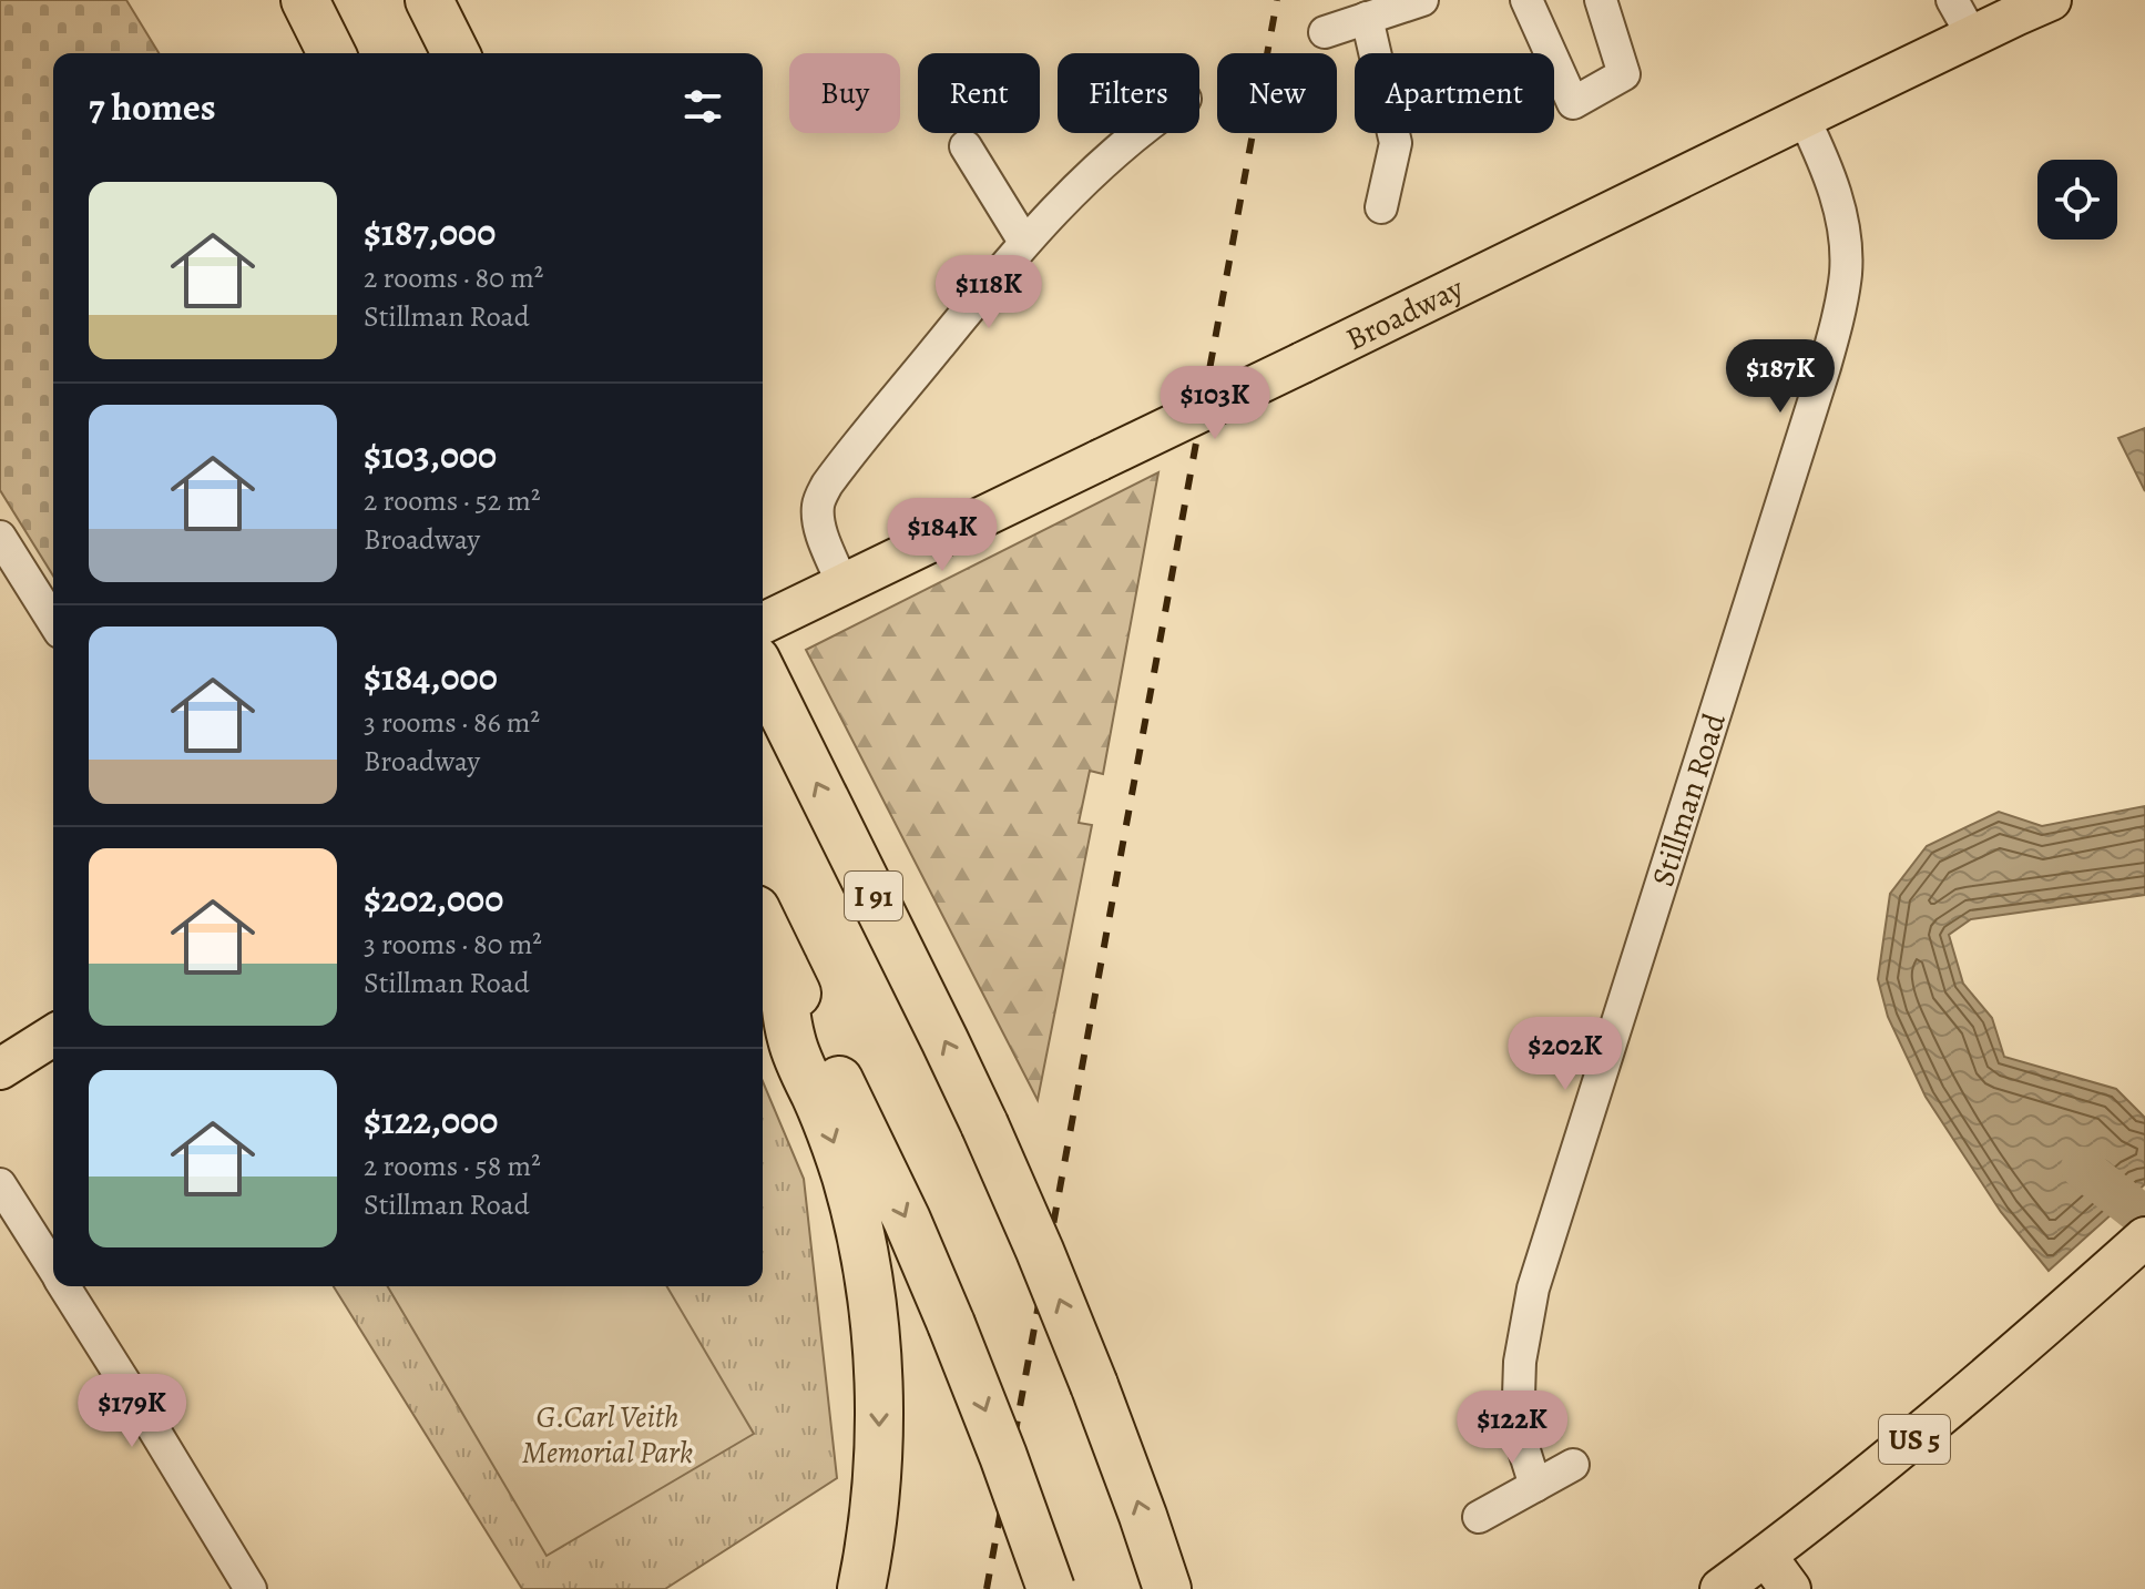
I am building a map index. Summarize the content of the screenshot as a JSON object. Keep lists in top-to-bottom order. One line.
{"streets":{"highway":["I 91"],"main road":["Broadway","US 5"],"street":["Stillman Road"]},"crossings":[["Broadway","Stillman Road"]],"parks":["G.Carl Veith Memorial Park"],"page":{"chip":["Buy","Rent","Filters","New","Apartment"],"heading":"7 homes","list":[{"name":"$187,000","note":"2 rooms · 80 m² · Stillman Road"},{"name":"$103,000","note":"2 rooms · 52 m² · Broadway"},{"name":"$184,000","note":"3 rooms · 86 m² · Broadway"},{"name":"$202,000","note":"3 rooms · 80 m² · Stillman Road"},{"name":"$122,000","note":"2 rooms · 58 m² · Stillman Road"}],"price":["$118K","$187K","$103K","$184K","$202K","$179K","$122K"]}}
